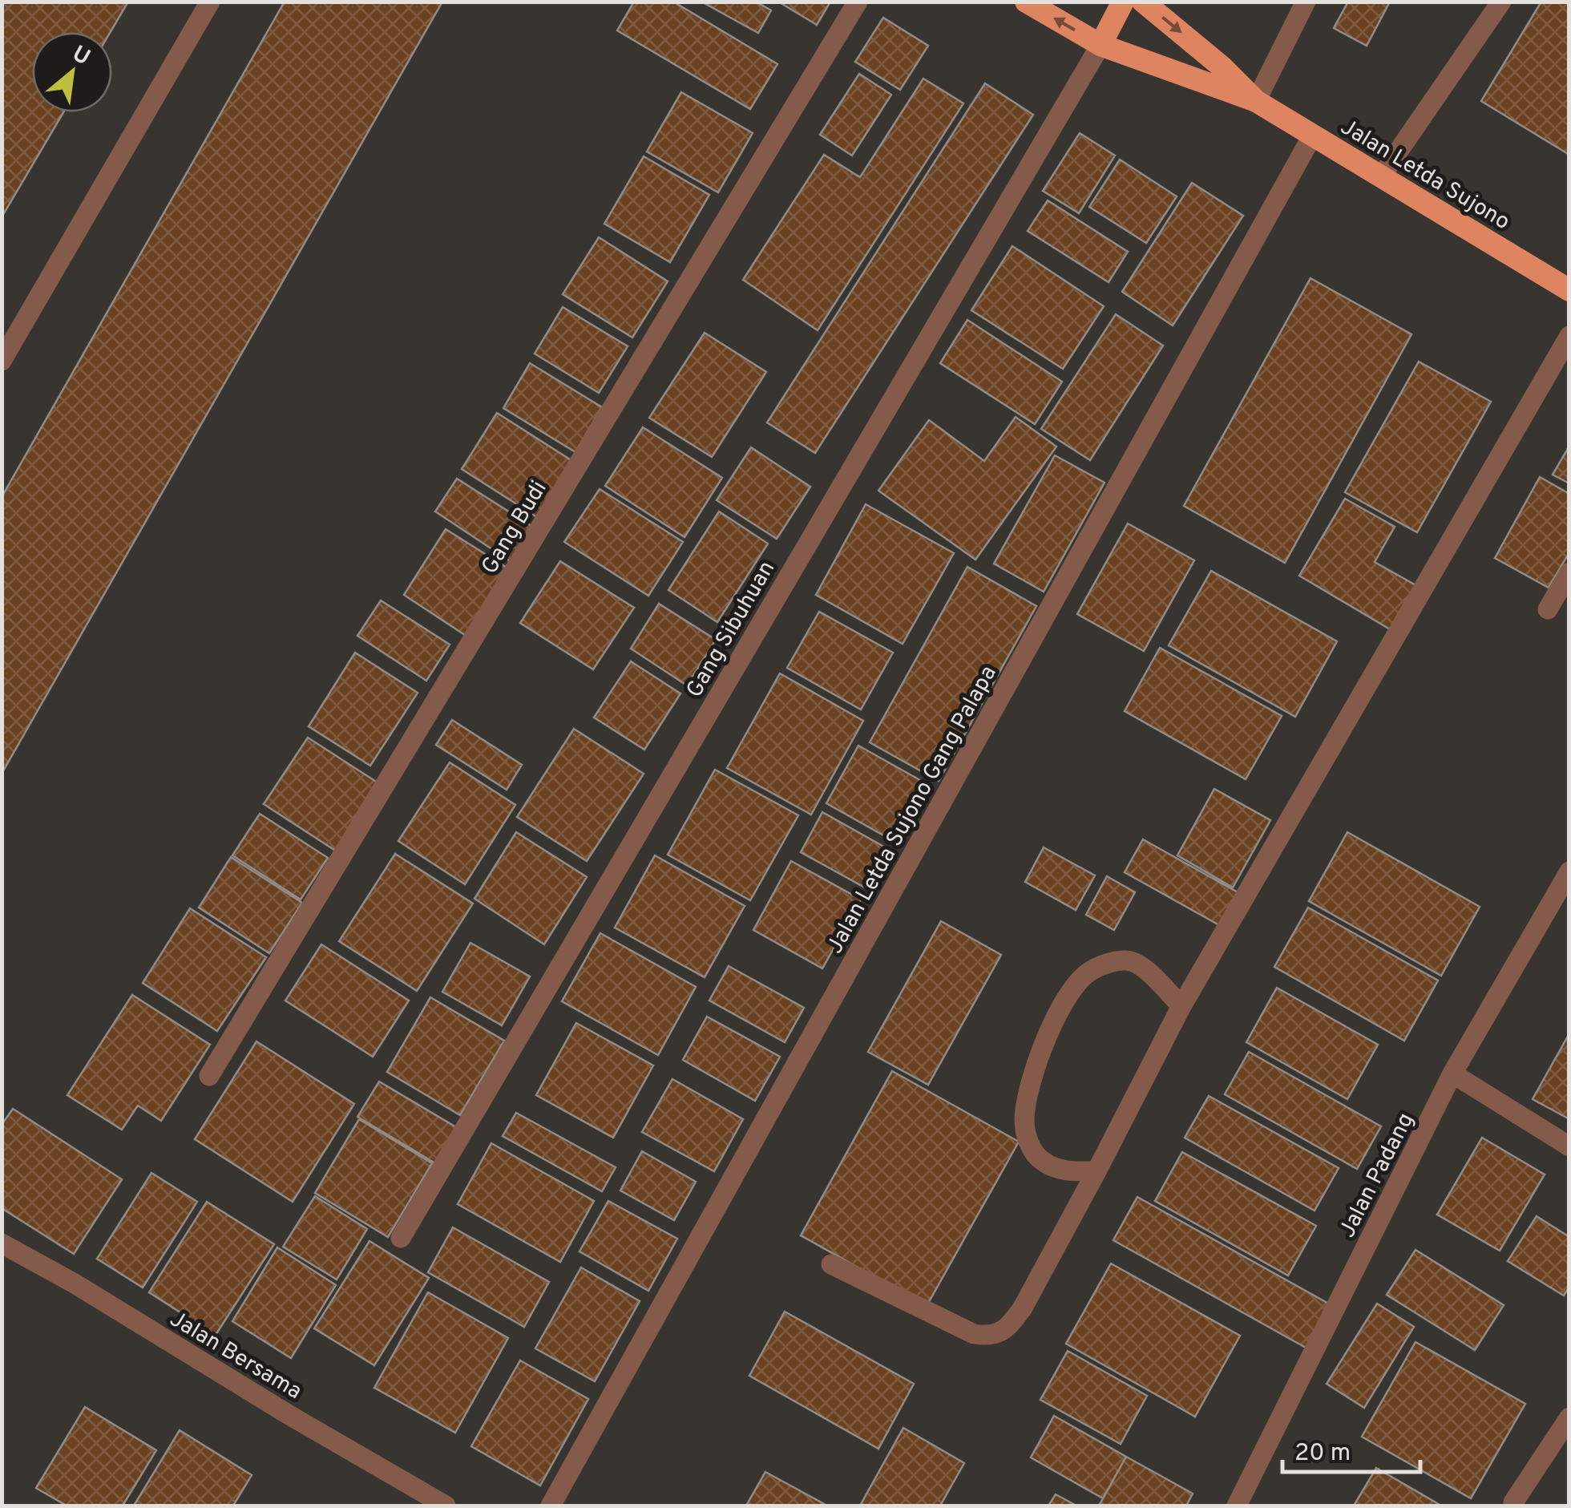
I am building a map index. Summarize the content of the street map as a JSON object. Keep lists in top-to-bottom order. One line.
{"streets":{"highway":["Jalan Letda Sujono"],"street":["Gang Budi","Gang Sibuhuan","Jalan Letda Sujono Gang Palapa","Jalan Padang","Jalan Bersama"]},"crossings":[["Jalan Letda Sujono","Gang Sibuhuan"],["Jalan Letda Sujono","Jalan Letda Sujono Gang Palapa"]],"scale_bar":"20 m","north":"top right"}
